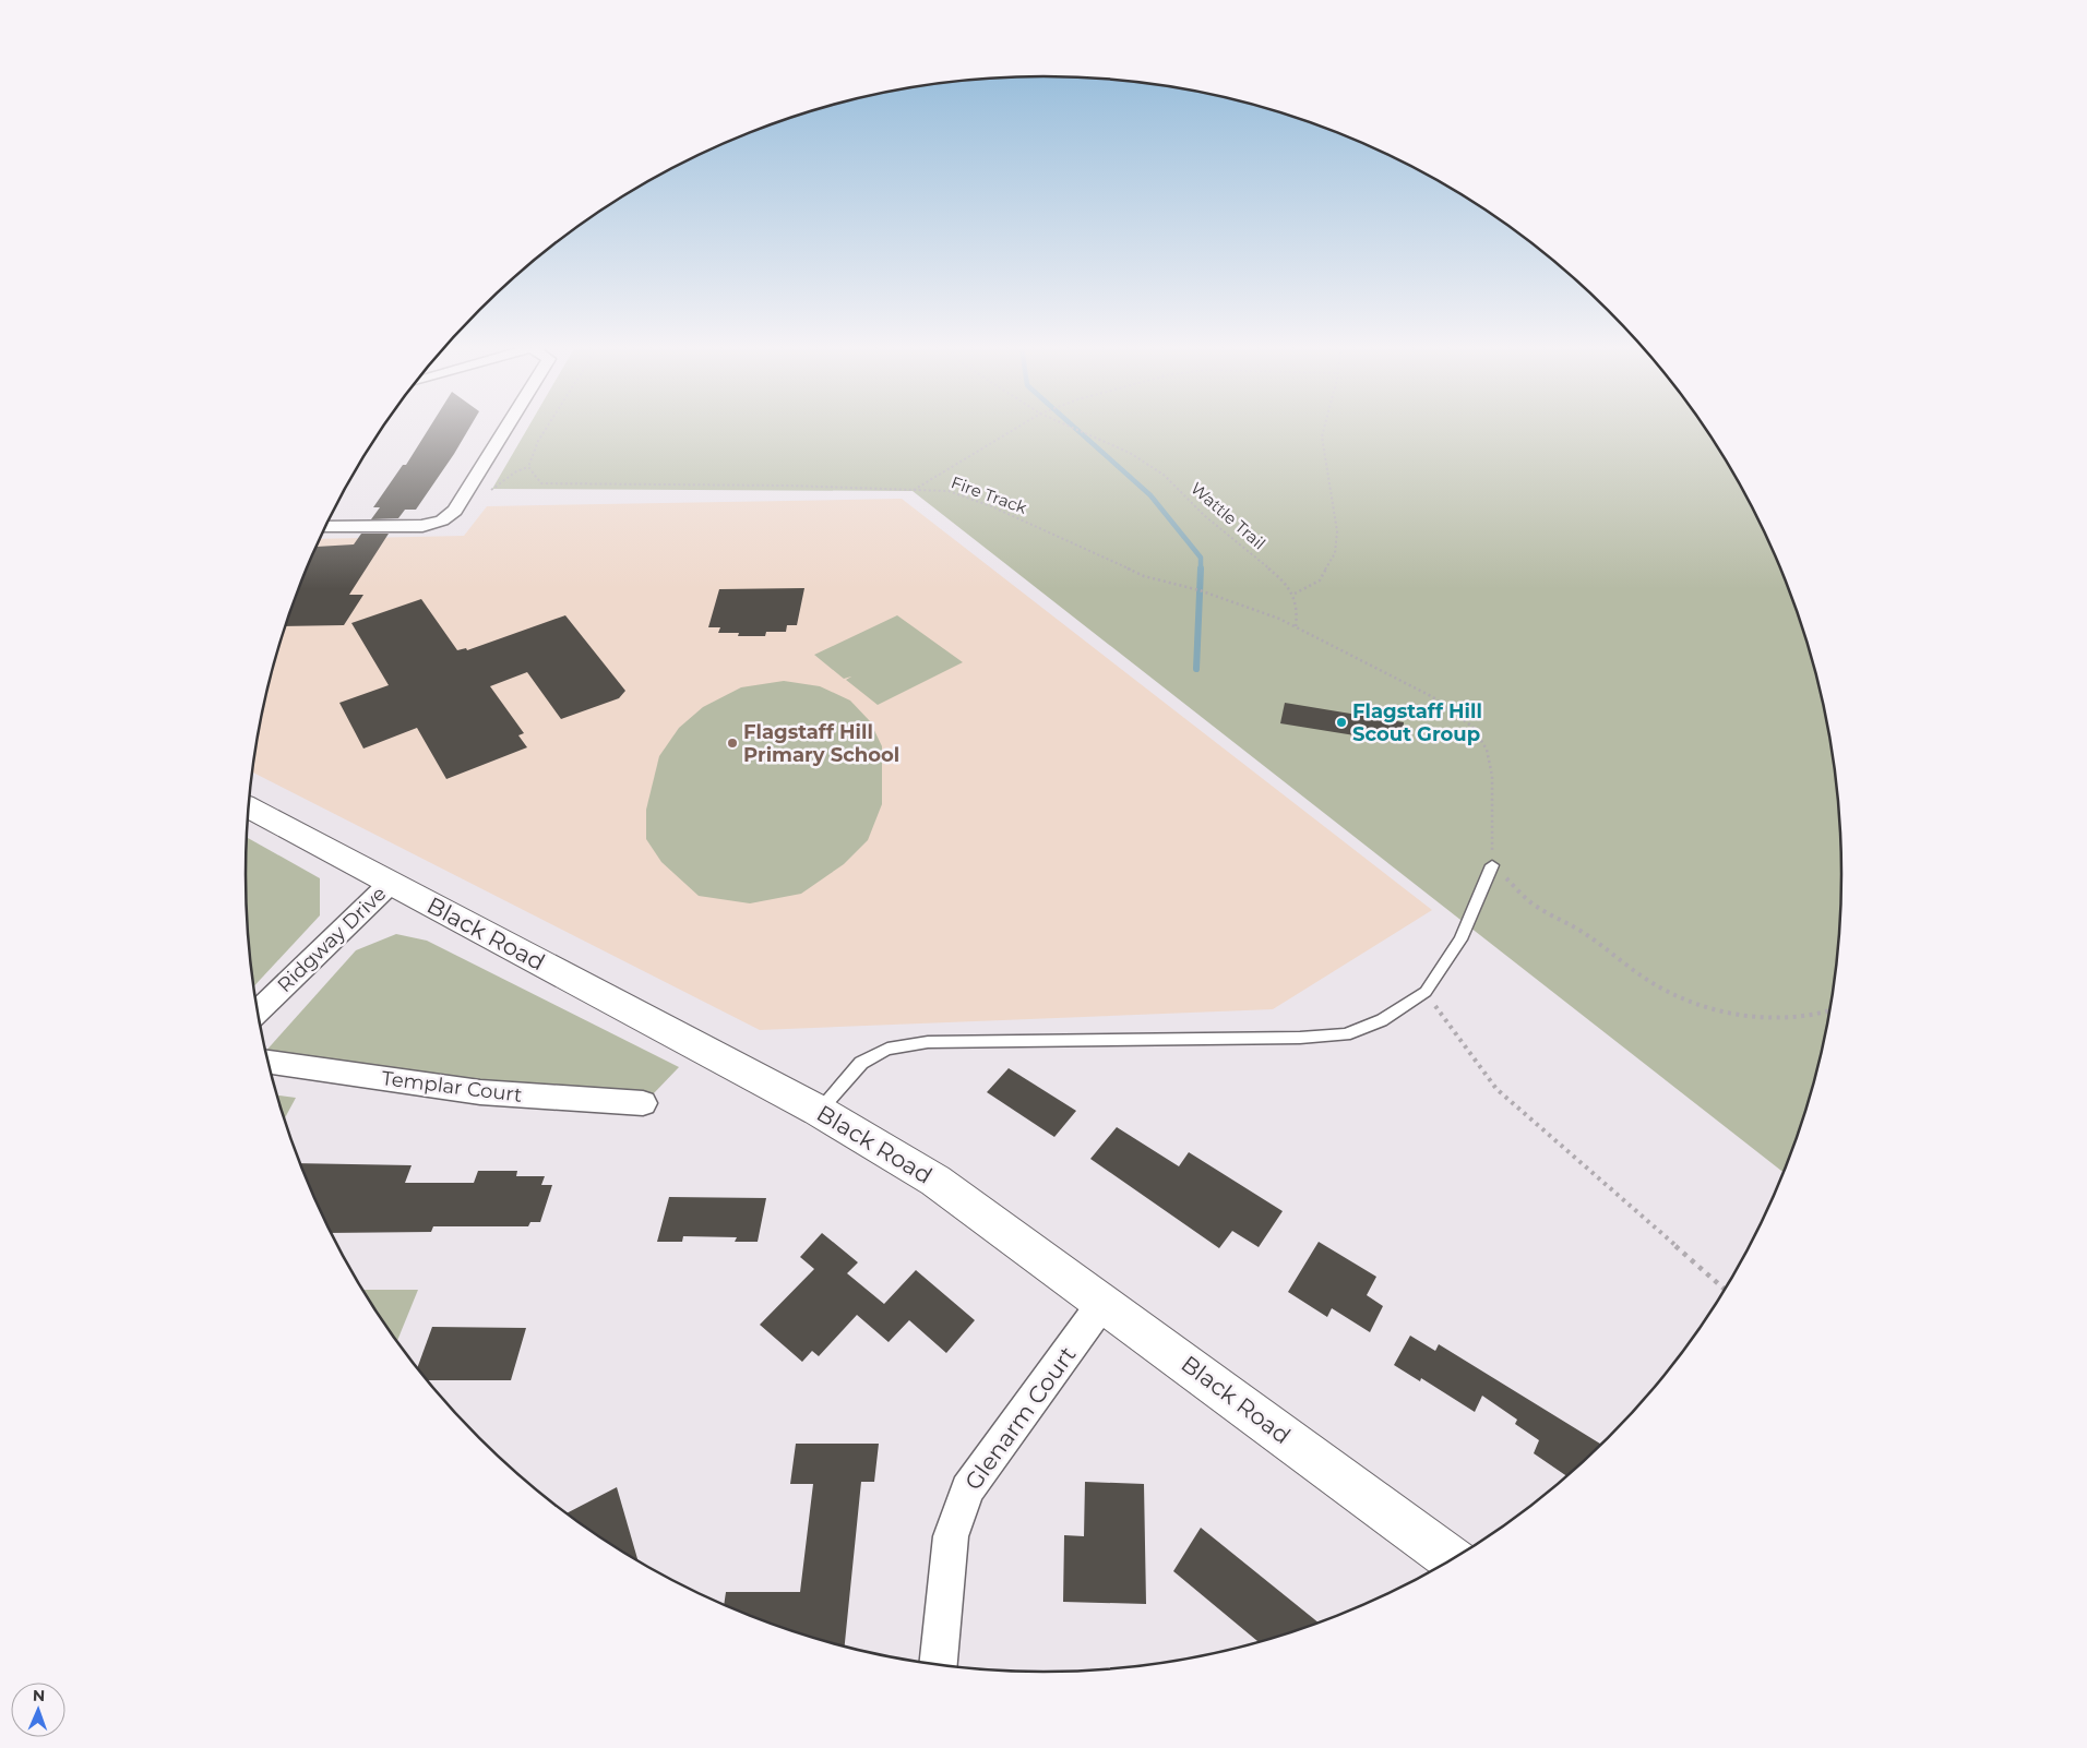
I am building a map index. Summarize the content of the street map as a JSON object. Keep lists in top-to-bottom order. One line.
{"streets":{"main road":["Black Road"],"street":["Ridgway Drive","Templar Court","Glenarm Court"],"path":["Fire Track","Wattle Trail"]},"crossings":[["Black Road","Ridgway Drive"],["Black Road","Glenarm Court"]],"places":["Flagstaff Hill Scout Group","Flagstaff Hill Primary School"],"north":"top"}
